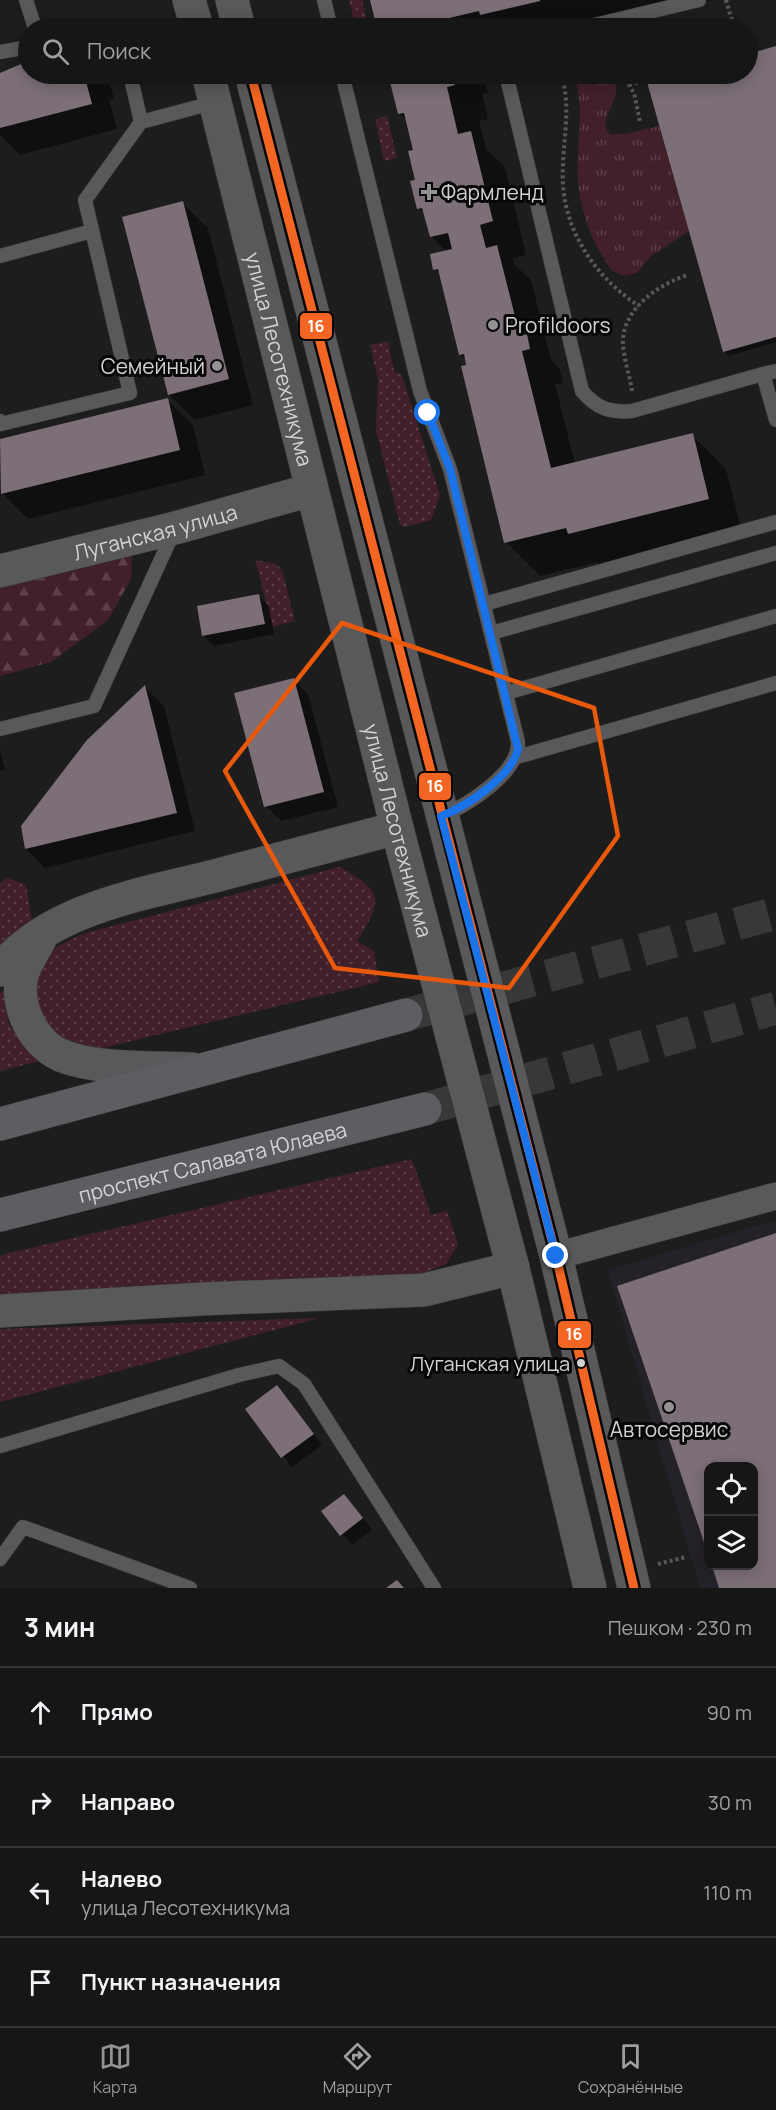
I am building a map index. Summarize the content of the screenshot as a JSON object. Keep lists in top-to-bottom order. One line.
{"streets":{"main road":["улица Лесотехникума","Луганская улица","проспект Салавата Юлаева"]},"crossings":[["улица Лесотехникума","Луганская улица"]],"places":{"health":["Фармленд"],"other":["Profildoors","Семейный","Луганская улица","Автосервис"]},"lines":["transit line 16"],"page":{"search":"Поиск","heading":["3 мин","Пешком · 230 m"],"list":[["Прямо","90 m"],["Направо","30 m"],["Налево","улица Лесотехникума","110 m"],"Пункт назначения"],"nav":["Карта","Маршрут","Сохранённые"]}}
